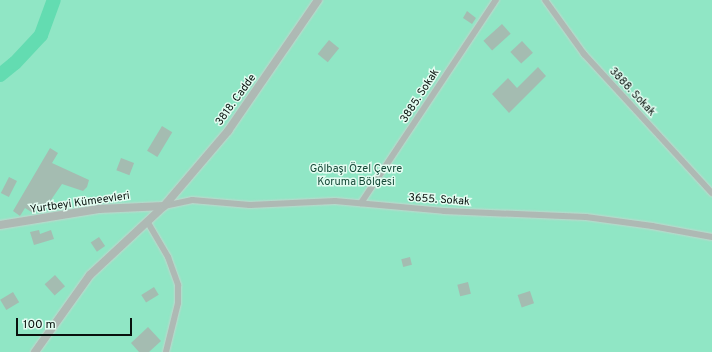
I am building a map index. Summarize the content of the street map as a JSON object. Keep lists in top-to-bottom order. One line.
{"streets":{"street":["3888. Sokak","3885. Sokak","3818. Cadde","3655. Sokak","Yurtbeyi Kümeevleri"]},"crossings":[["3885. Sokak","3655. Sokak"],["3818. Cadde","3655. Sokak"],["3818. Cadde","Yurtbeyi Kümeevleri"],["3655. Sokak","Yurtbeyi Kümeevleri"]],"parks":["Gölbaşı Özel Çevre Koruma Bölgesi"],"scale_bar":"100 m"}
